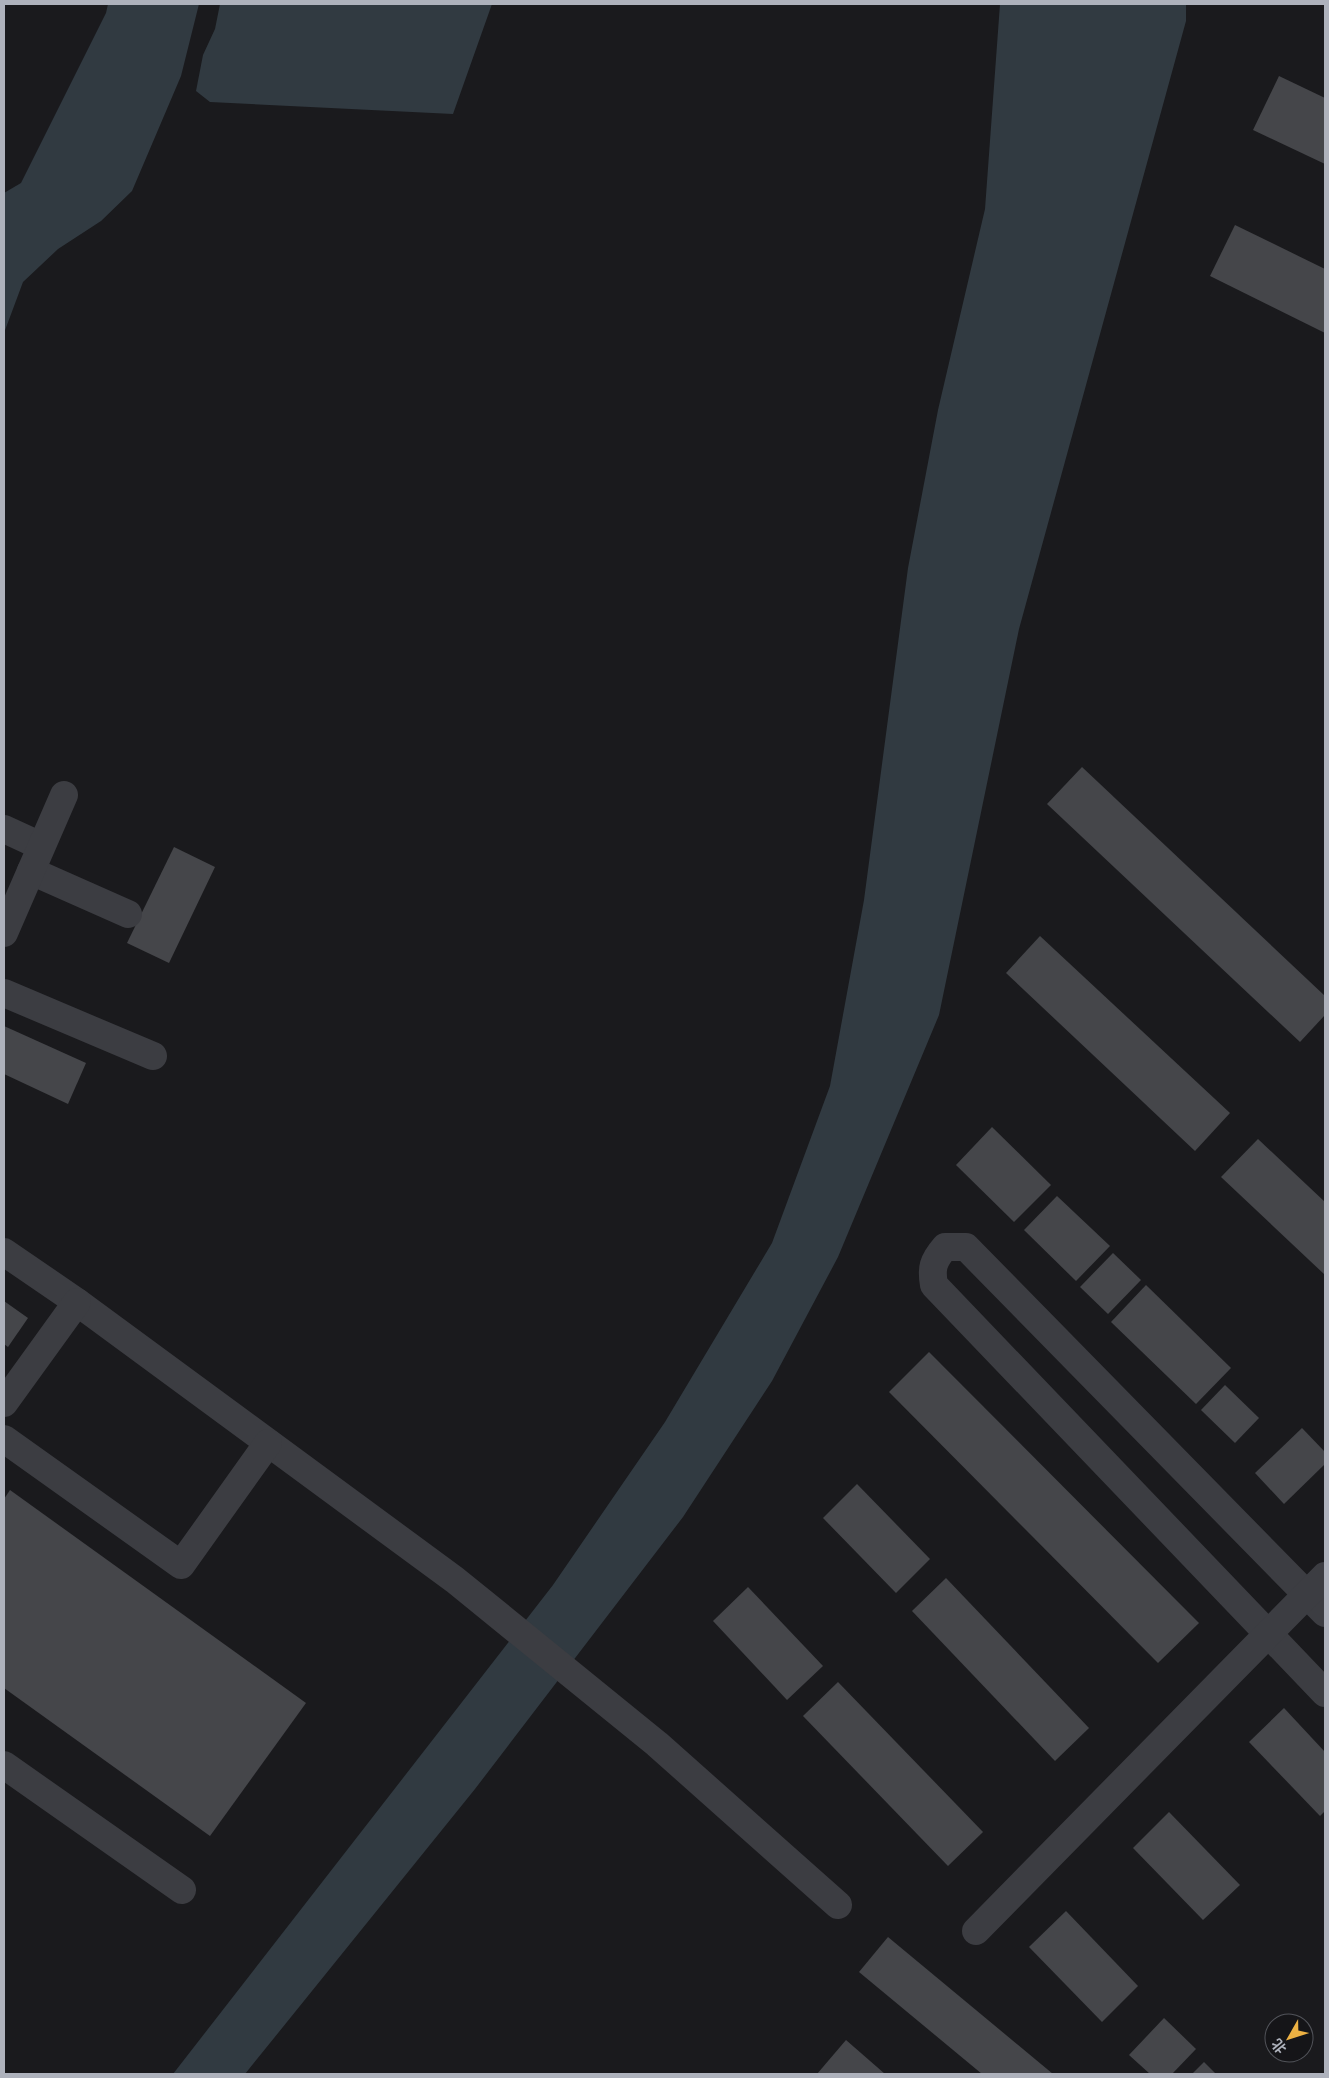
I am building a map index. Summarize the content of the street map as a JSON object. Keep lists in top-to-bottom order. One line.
{"north":"bottom left"}
